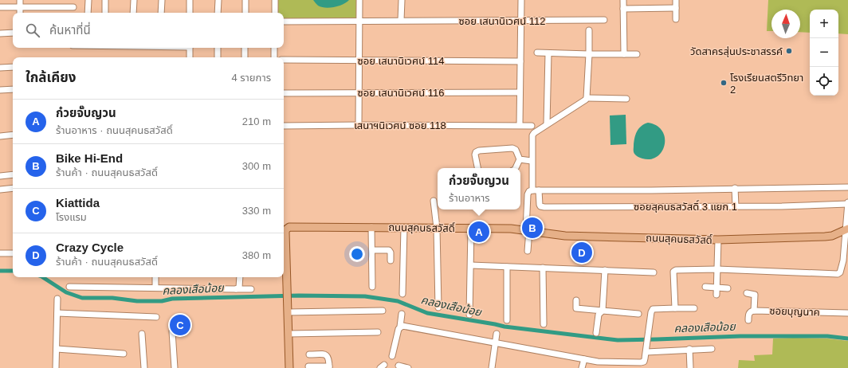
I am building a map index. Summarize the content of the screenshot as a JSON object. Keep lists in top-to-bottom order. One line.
{"streets":{"main road":["ถนนสุคนธสวัสดิ์"],"street":["ซอย เสนานิเวศน์ 112","ซอย เสนานิเวศน์ 114","ซอย เสนานิเวศน์ 116","เสนาฯนิเวศน์ ซอย 118","ซอยสุคนธสวัสดิ์ 3 แยก 1","ซอยบุญนาค"]},"water":["คลองเสือน้อย"],"places":["วัดสาครสุ่นประชาสรรค์","โรงเรียนสตรีวิทยา 2"],"north":"top","page":{"map_buttons":["+","−"],"search":"ค้นหาที่นี่","heading":["ใกล้เคียง","4 รายการ"],"list":[{"mark":"A","name":"ก๋วยจั๊บญวน","note":"ร้านอาหาร · ถนนสุคนธสวัสดิ์","value":"210 m"},{"mark":"B","name":"Bike Hi-End","note":"ร้านค้า · ถนนสุคนธสวัสดิ์","value":"300 m"},{"mark":"C","name":"Kiattida","note":"โรงแรม","value":"330 m"},{"mark":"D","name":"Crazy Cycle","note":"ร้านค้า · ถนนสุคนธสวัสดิ์","value":"380 m"}],"popup":["ก๋วยจั๊บญวน","ร้านอาหาร"],"pins":["B","A","D","C"]}}
